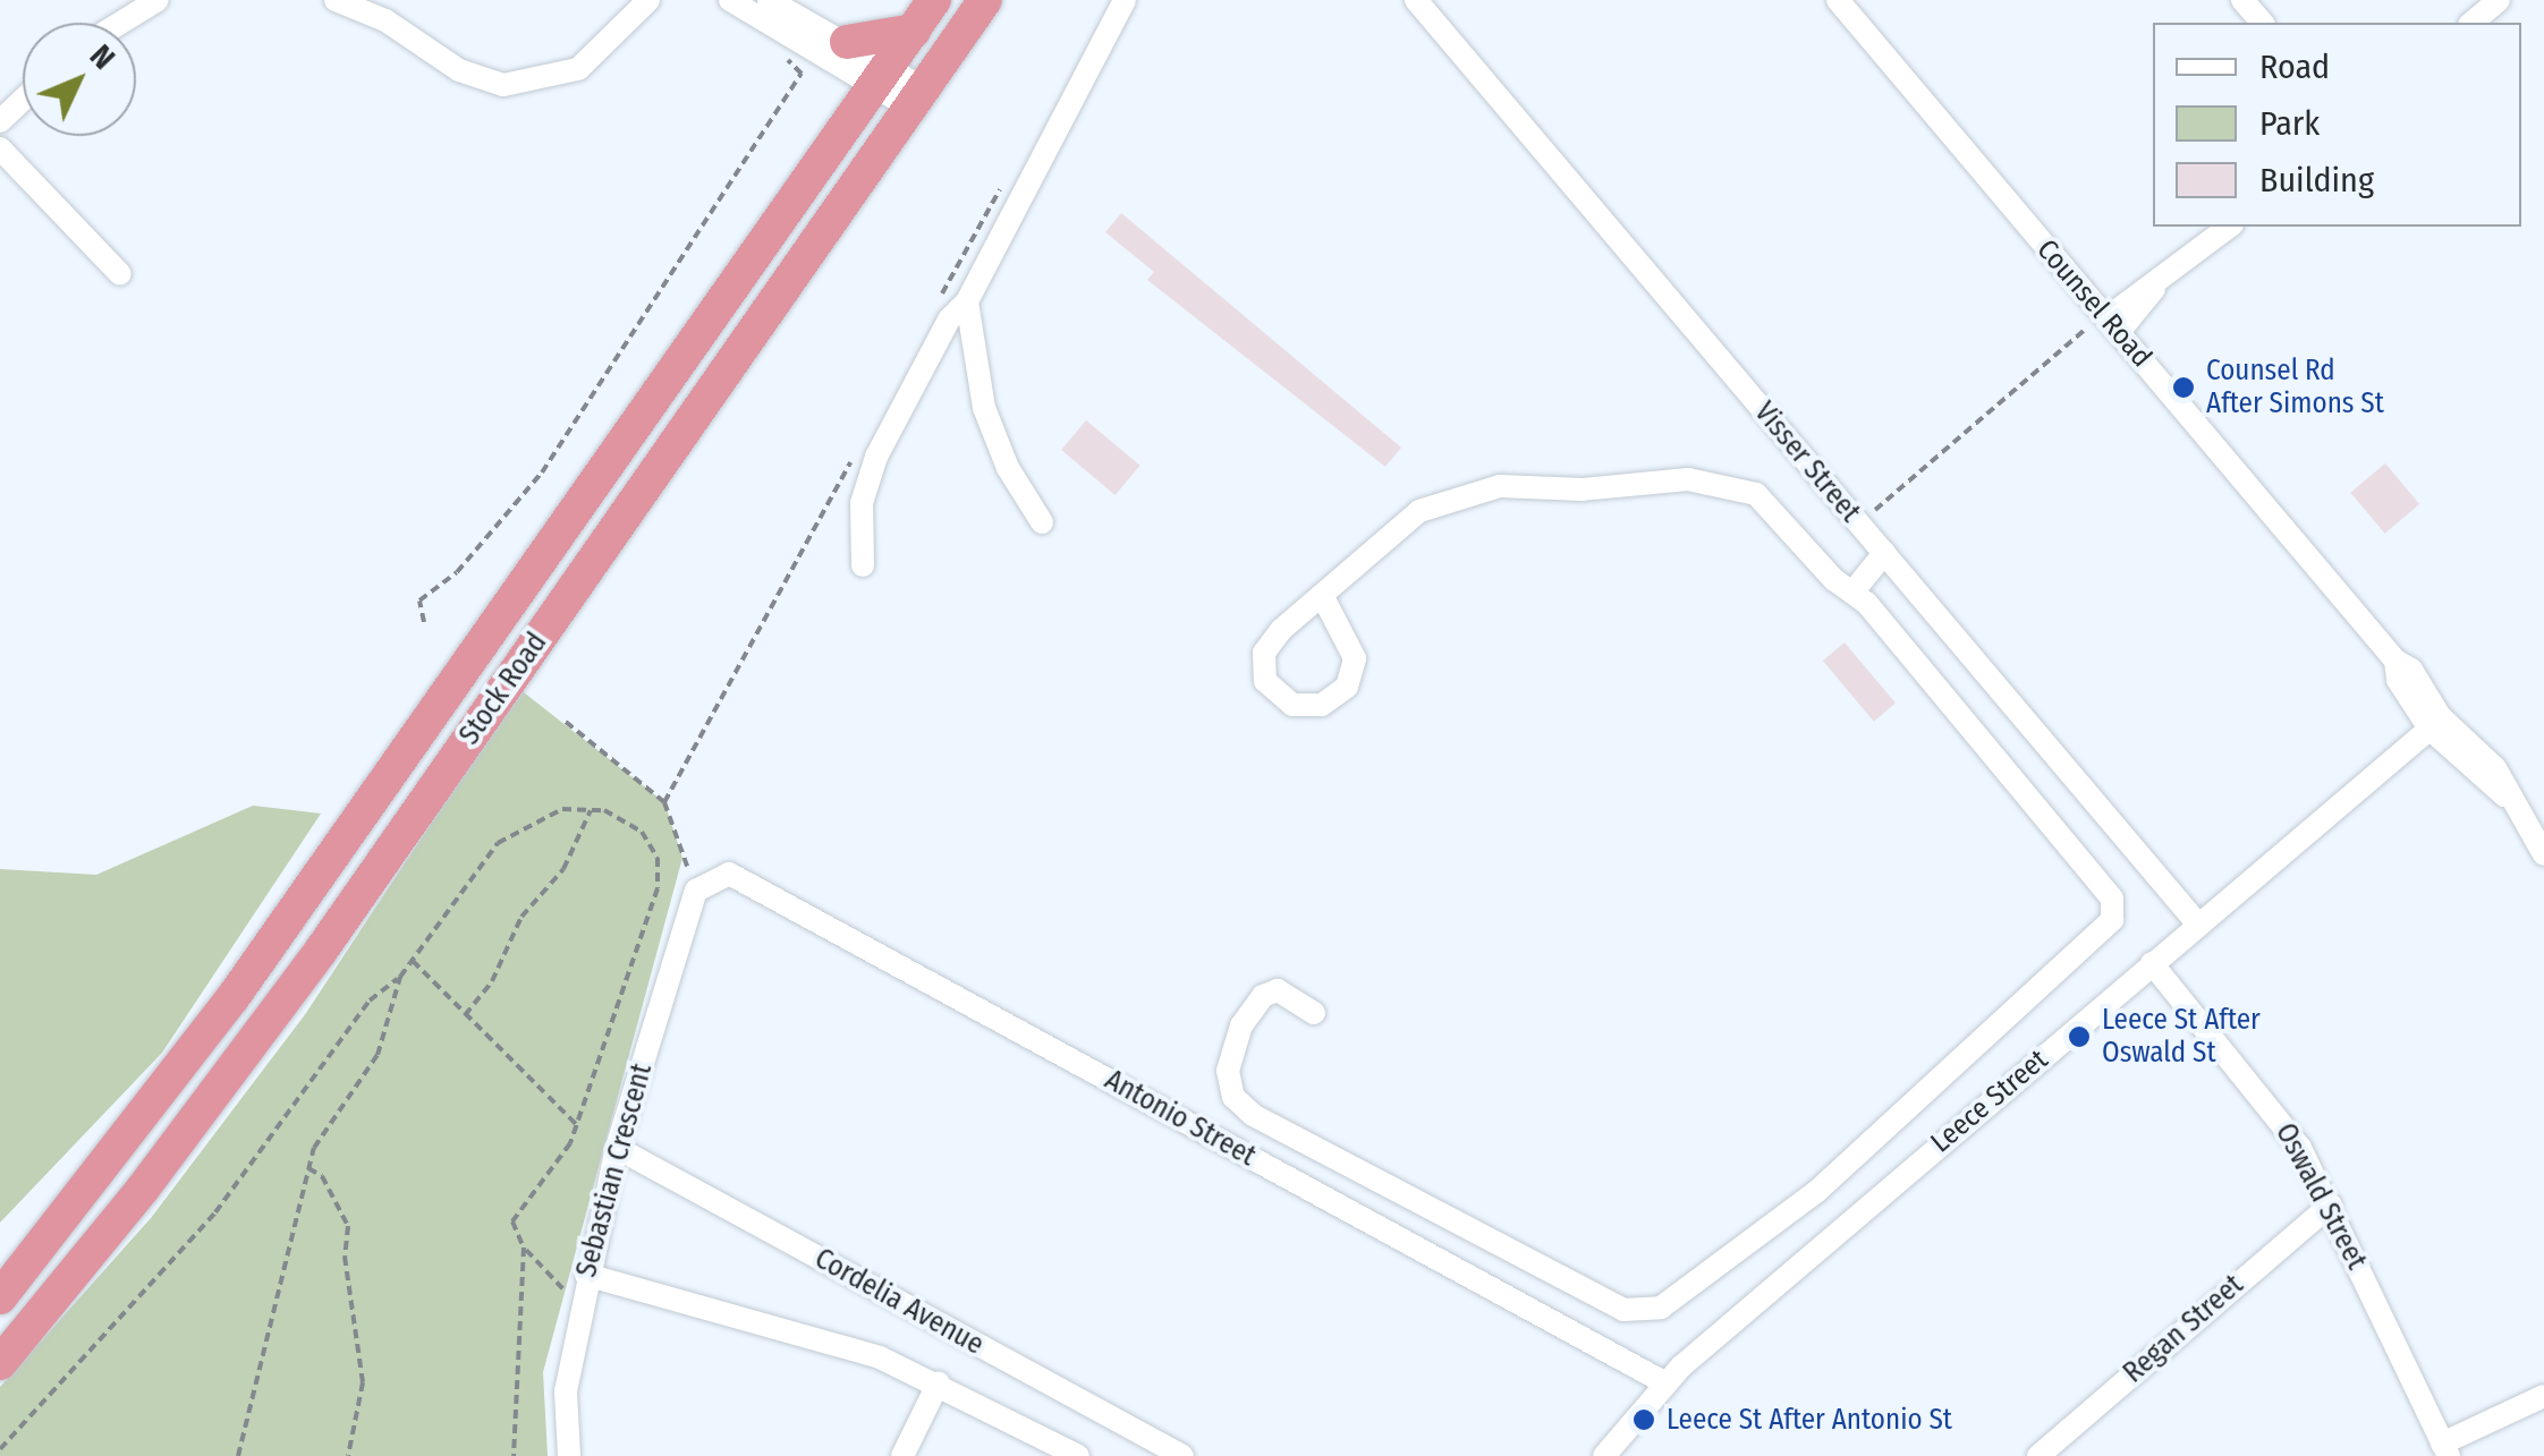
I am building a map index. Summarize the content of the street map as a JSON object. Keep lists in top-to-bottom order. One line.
{"streets":{"highway":["Stock Road"],"street":["Counsel Road","Visser Street","Leece Street","Antonio Street","Sebastian Crescent","Oswald Street","Cordelia Avenue","Regan Street"]},"crossings":[["Counsel Road","Leece Street"],["Visser Street","Leece Street"],["Leece Street","Antonio Street"],["Leece Street","Oswald Street"],["Antonio Street","Sebastian Crescent"],["Sebastian Crescent","Cordelia Avenue"],["Oswald Street","Regan Street"]],"places":["Counsel Rd After Simons St","Leece St After Oswald St","Leece St After Antonio St"],"legend":["Road","Park","Building"],"north":"top right"}
